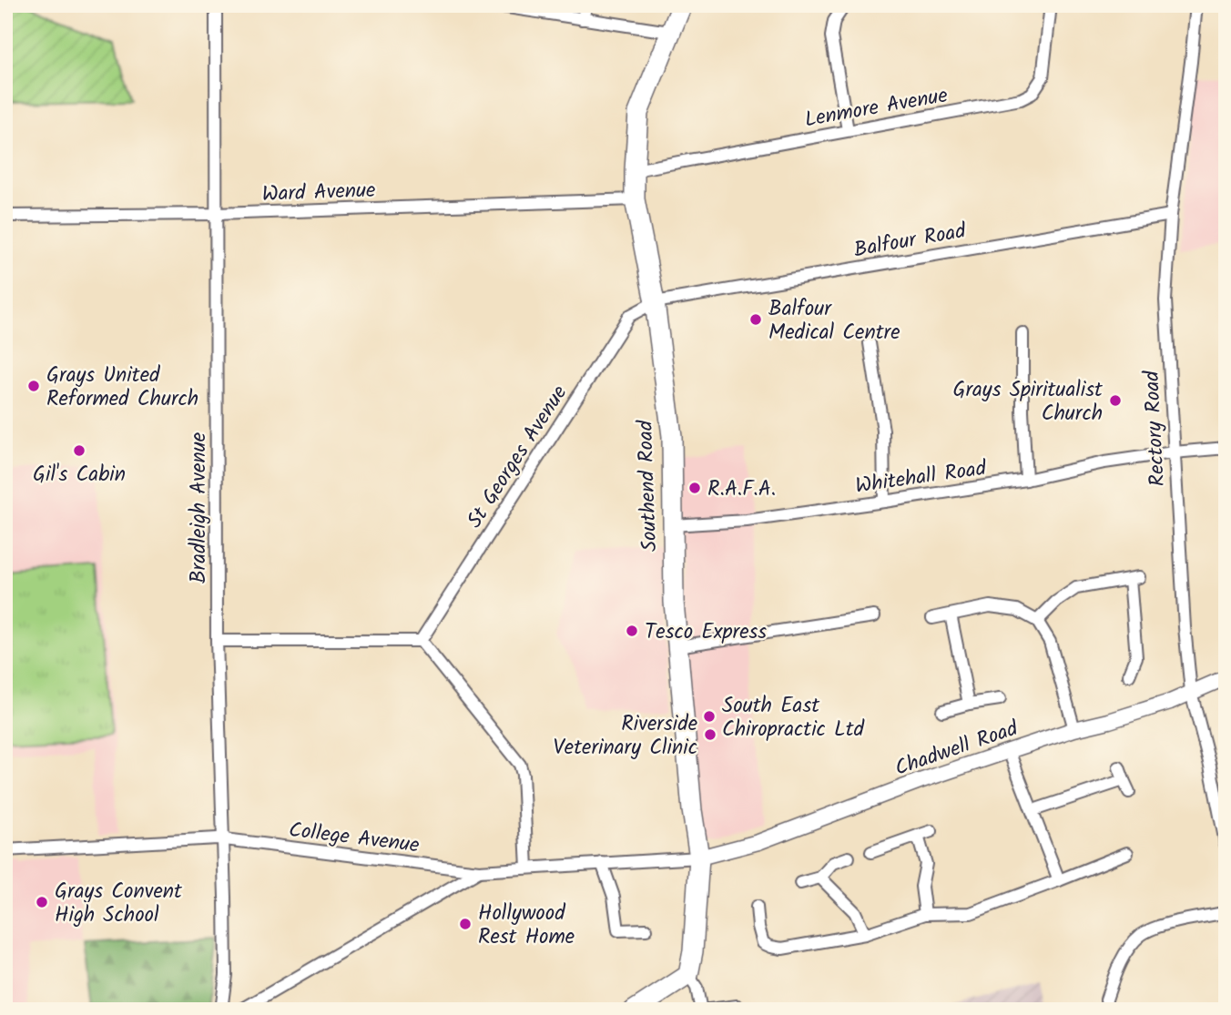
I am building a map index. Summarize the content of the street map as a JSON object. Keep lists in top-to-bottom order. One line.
{"streets":{"main road":["Southend Road"],"street":["Lenmore Avenue","Ward Avenue","Balfour Road","Rectory Road","St Georges Avenue","Whitehall Road","Bradleigh Avenue","Chadwell Road","College Avenue"]},"crossings":[["Lenmore Avenue","Southend Road"],["Ward Avenue","Southend Road"],["Ward Avenue","Bradleigh Avenue"],["Balfour Road","Rectory Road"],["Balfour Road","St Georges Avenue"],["Balfour Road","Southend Road"],["Rectory Road","Whitehall Road"],["Rectory Road","Chadwell Road"],["St Georges Avenue","Southend Road"],["Whitehall Road","Southend Road"],["Southend Road","Chadwell Road"],["Southend Road","College Avenue"],["Bradleigh Avenue","College Avenue"],["Chadwell Road","College Avenue"]],"places":["Balfour Medical Centre","Grays United Reformed Church","Grays Spiritualist Church","Gil's Cabin","R.A.F.A.","Tesco Express","South East Chiropractic Ltd","Riverside Veterinary Clinic","Grays Convent High School","Hollywood Rest Home"]}
